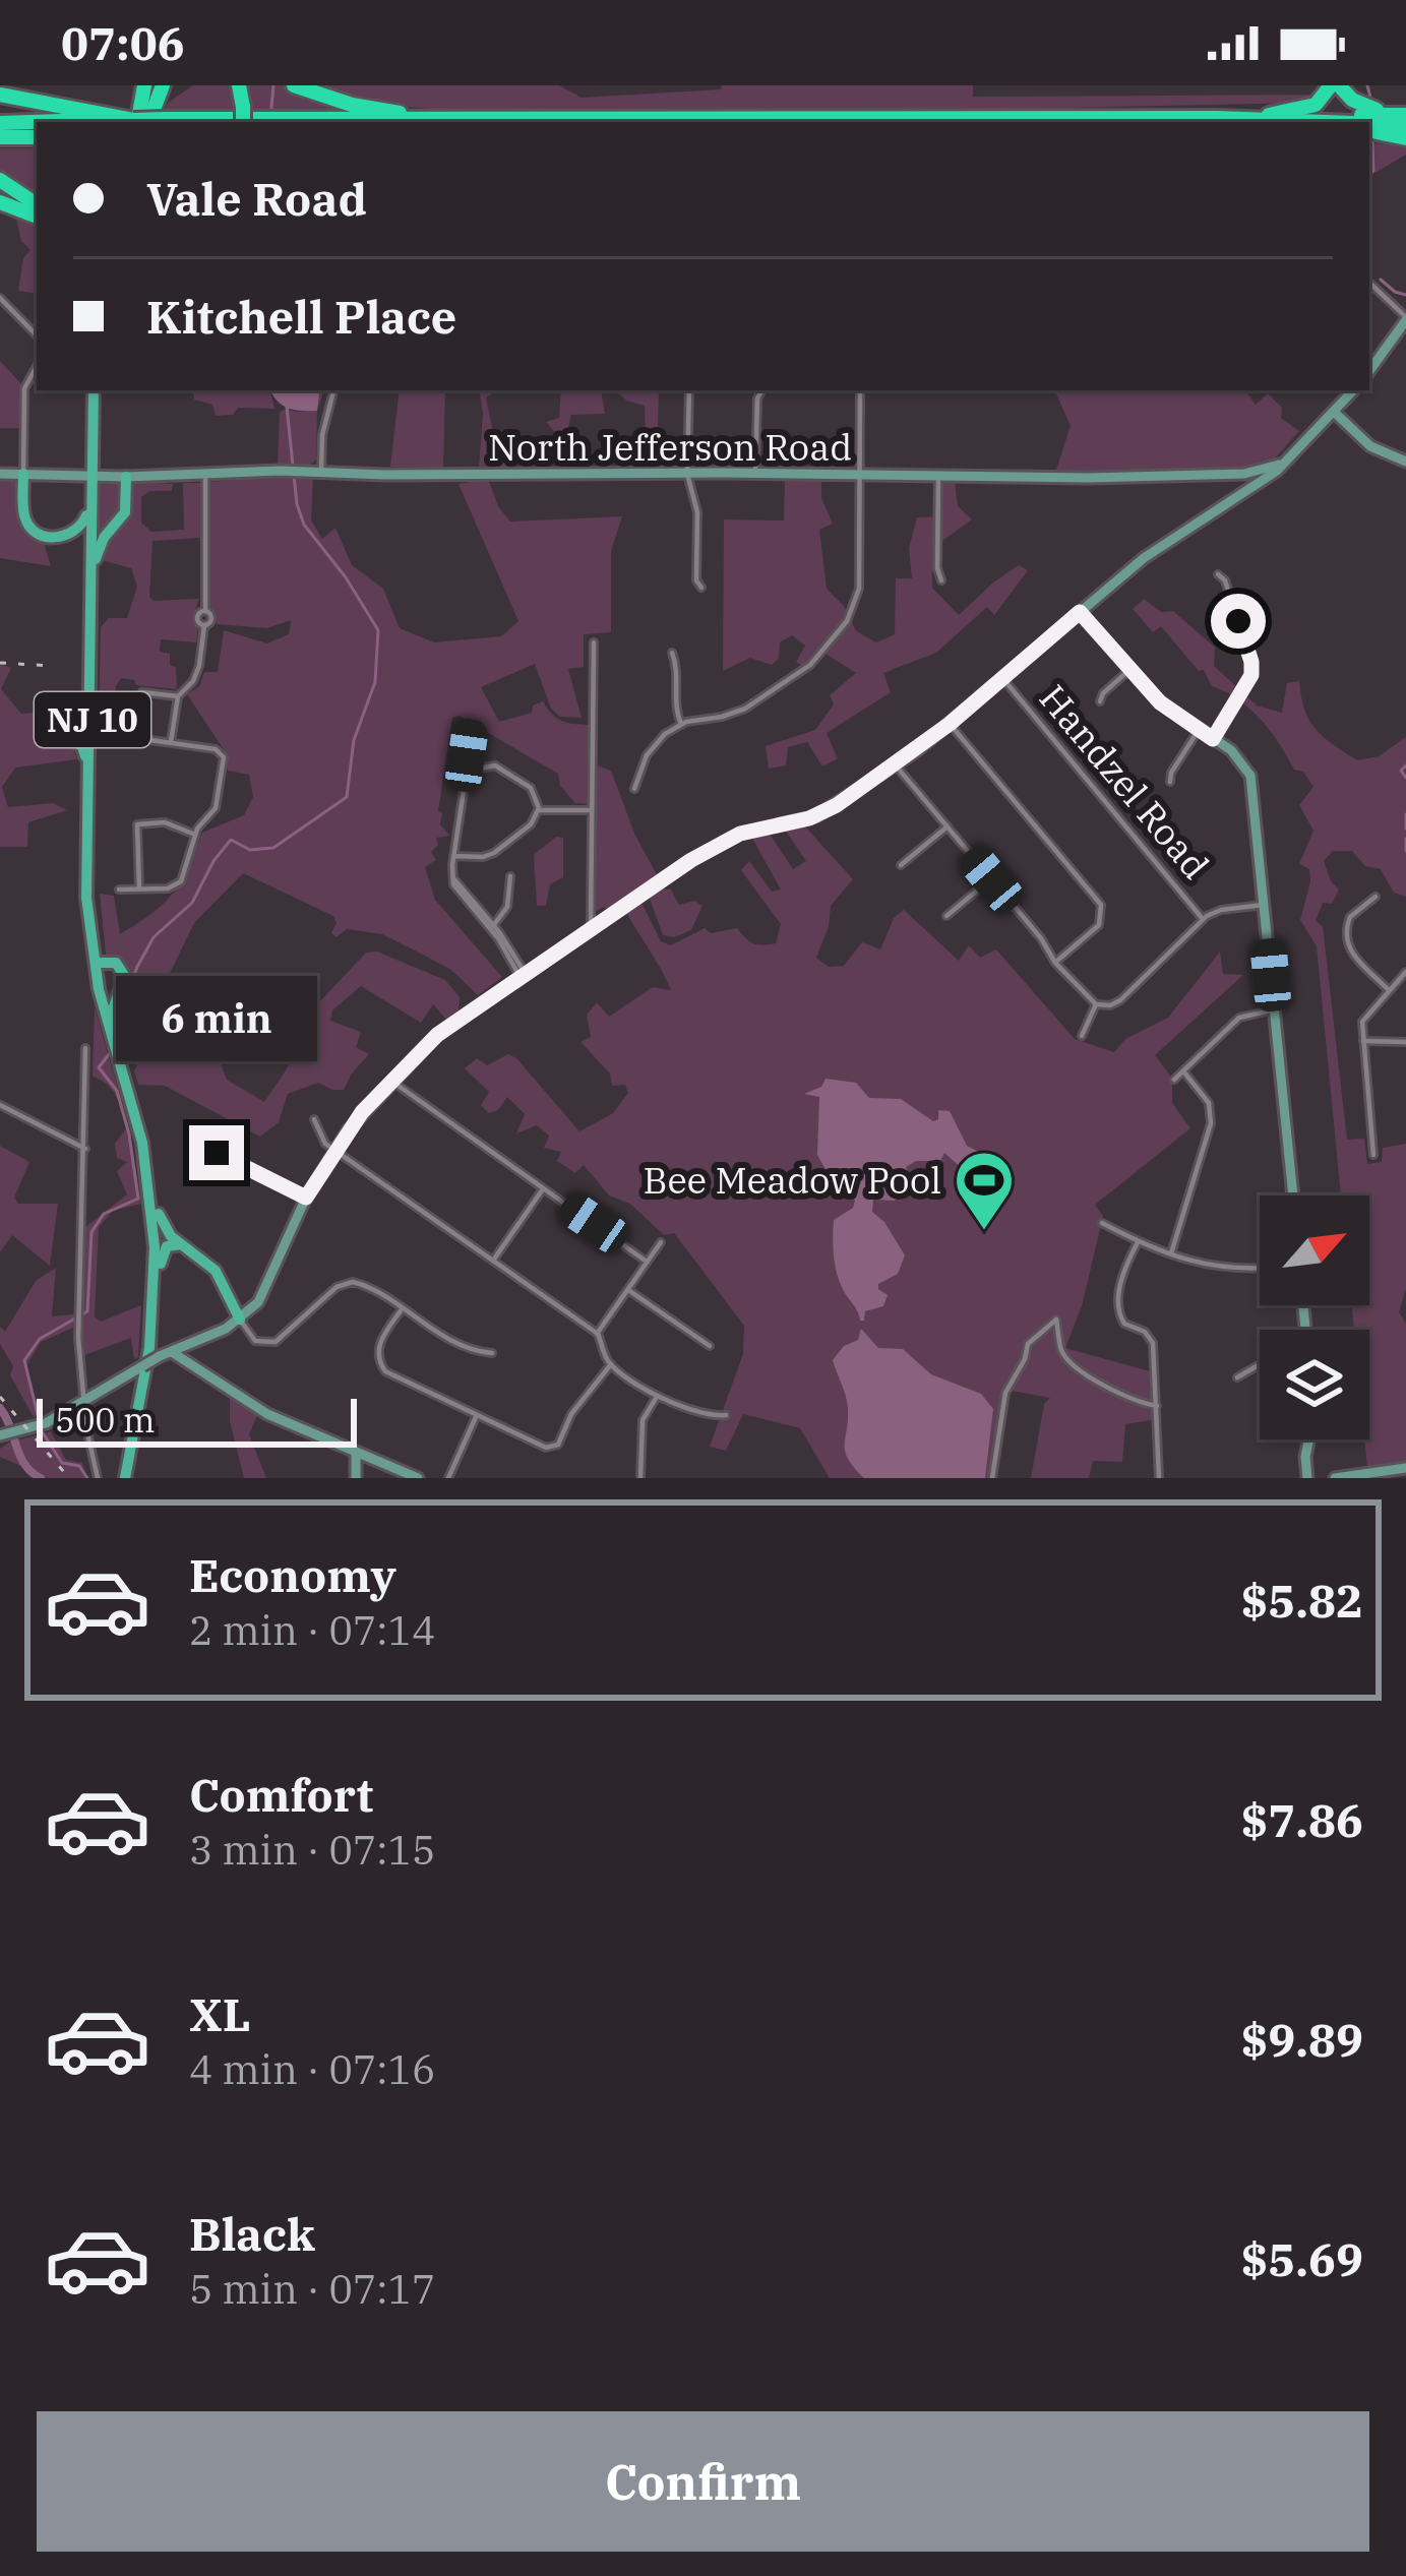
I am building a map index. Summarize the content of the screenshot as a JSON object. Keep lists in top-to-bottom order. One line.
{"streets":{"main road":["NJ 10"],"street":["North Jefferson Road","Handzel Road"]},"crossings":[["North Jefferson Road","NJ 10"]],"places":{"sports":["Bee Meadow Pool"]},"scale_bar":"500 m","north":"top right","page":{"status":"07:06","banner":["Vale Road","Kitchell Place"],"bubble":"6 min","scale":"500 m","list":[{"name":"Economy","note":"2 min · 07:14","value":"$5.82"},{"name":"Comfort","note":"3 min · 07:15","value":"$7.86"},{"name":"XL","note":"4 min · 07:16","value":"$9.89"},{"name":"Black","note":"5 min · 07:17","value":"$5.69"}],"buttons":"Confirm"}}
